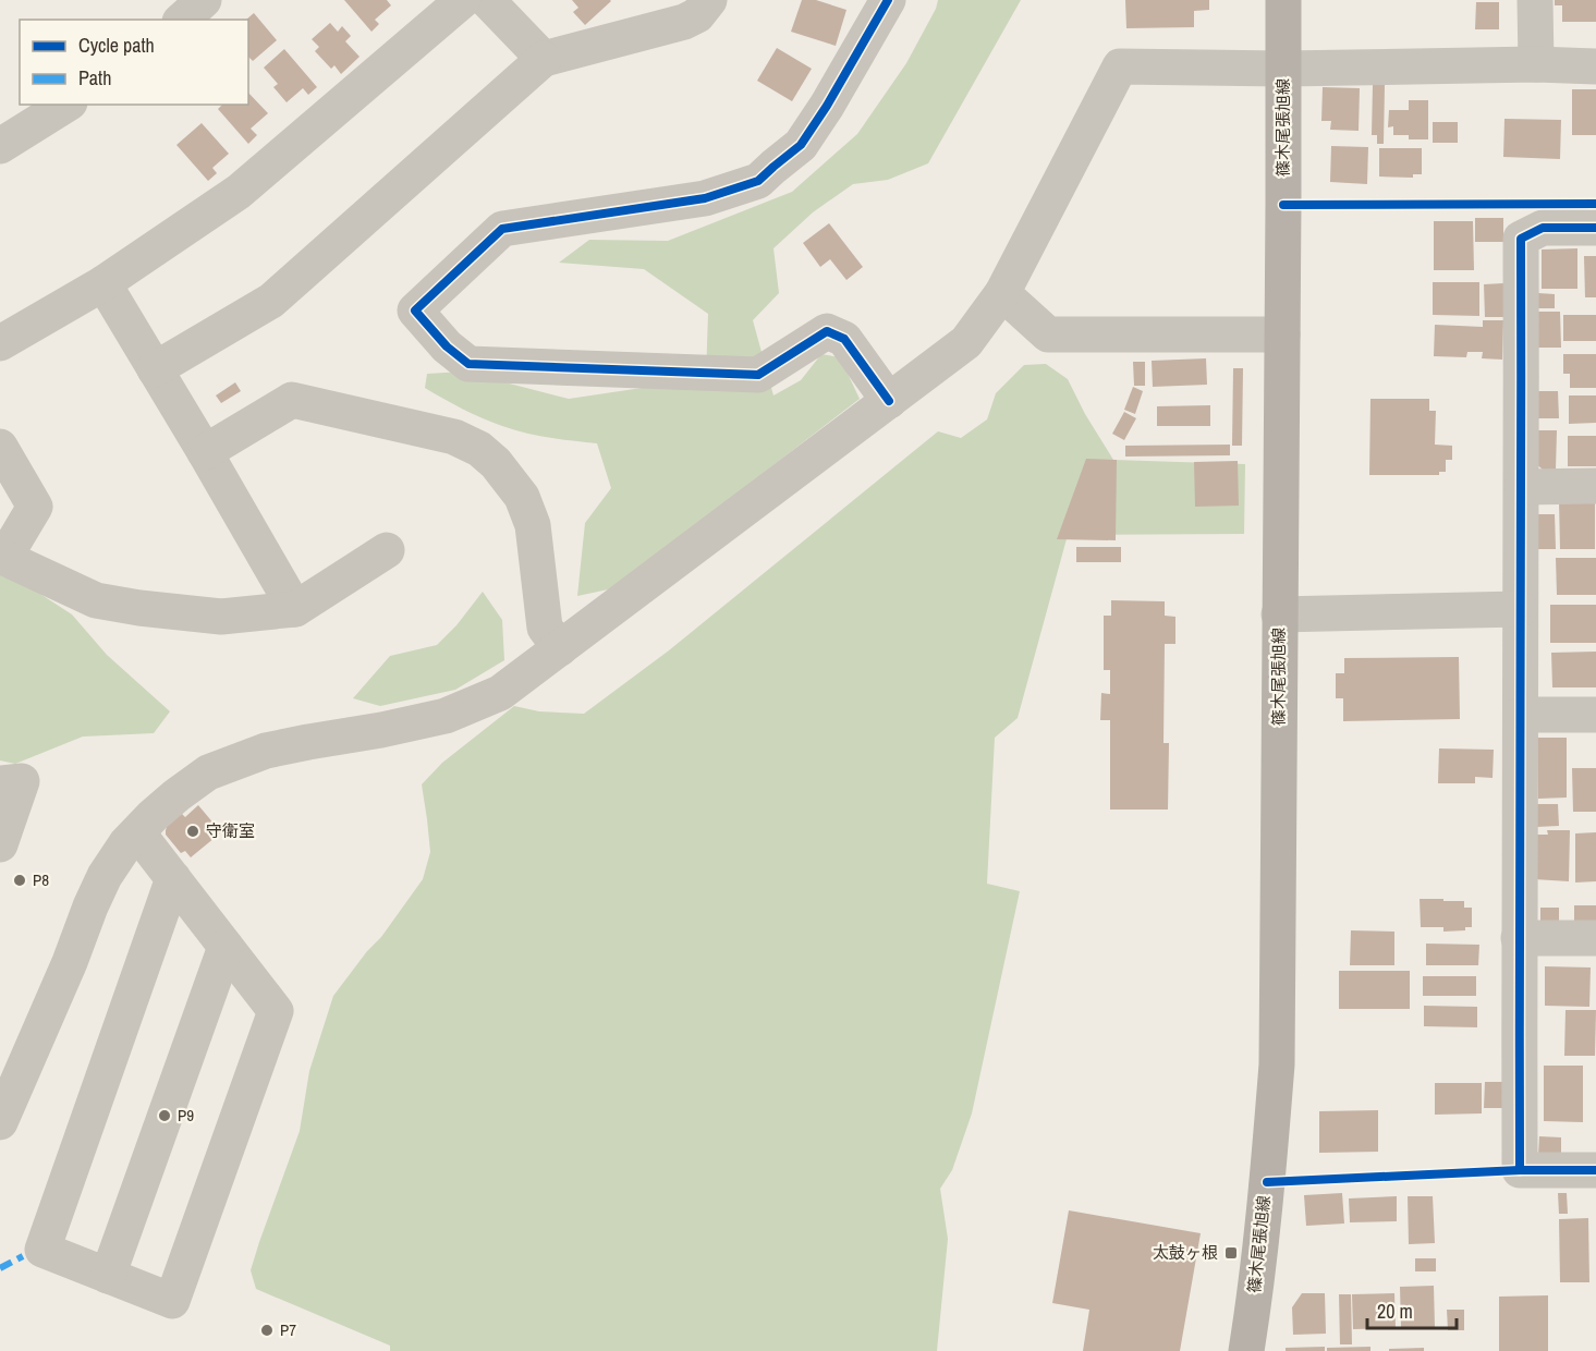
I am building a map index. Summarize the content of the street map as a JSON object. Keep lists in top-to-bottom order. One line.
{"streets":{"main road":["篠木尾張旭線"]},"places":{"other":["守衛室","P8","P9","P7"],"transit":["太鼓ヶ根"]},"legend":["Cycle path","Path"],"scale_bar":"20 m"}
